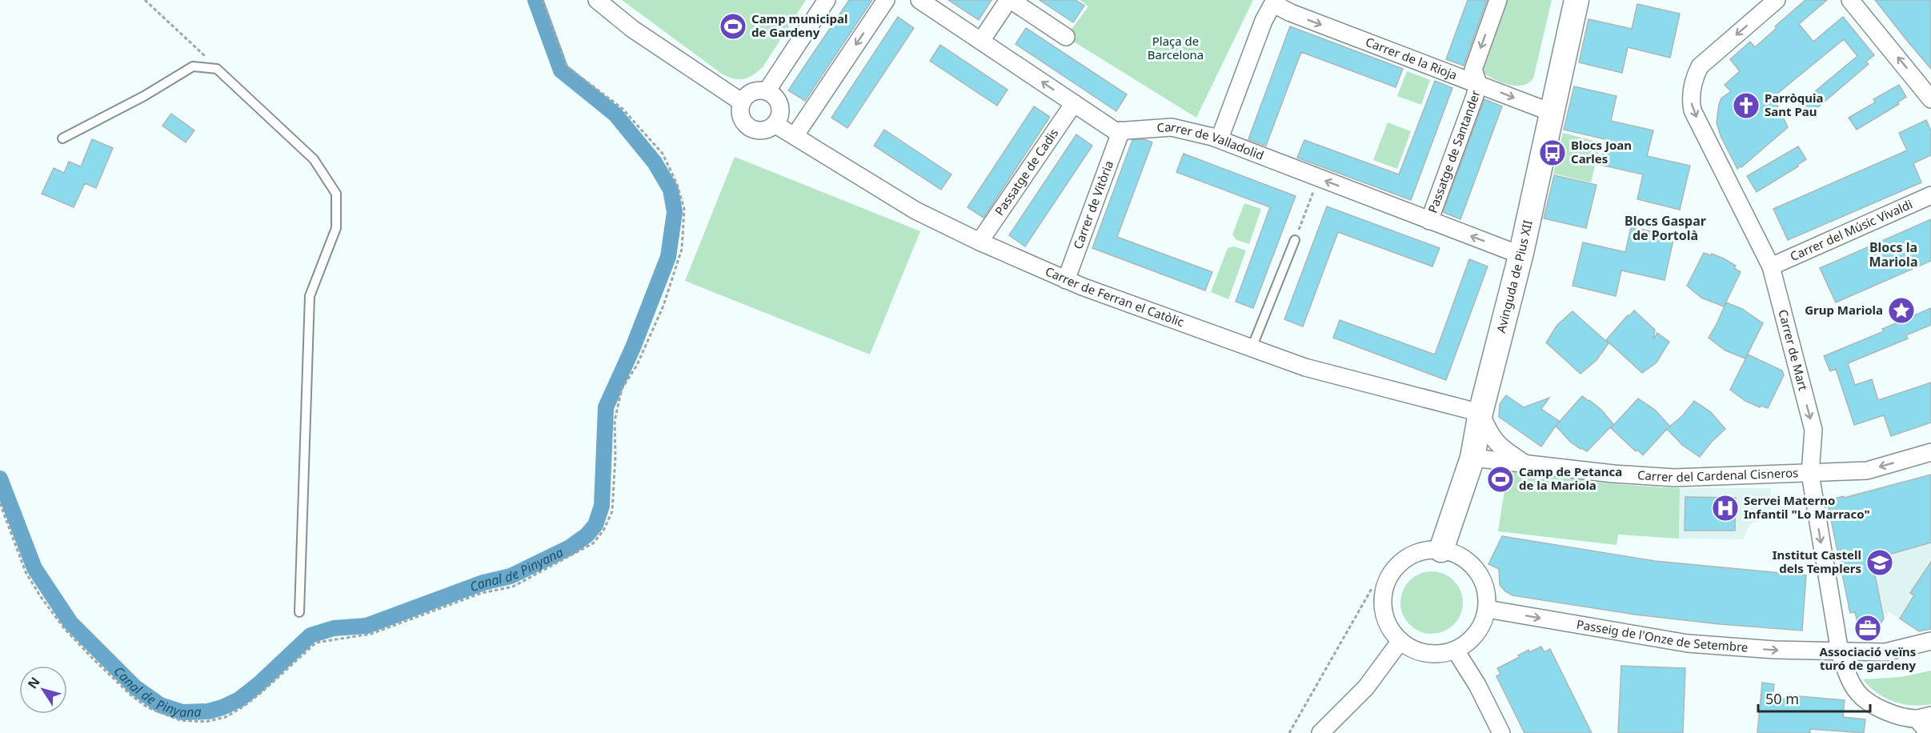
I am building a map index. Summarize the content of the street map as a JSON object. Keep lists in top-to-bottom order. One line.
{"streets":{"street":["Carrer de la Rioja","Carrer de Valladolid","Passatge de Santander","Passatge de Cadis","Carrer de Vitòria","Carrer del Músic Vivaldi","Avinguda de Pius XII","Carrer de Ferran el Catòlic","Carrer de Mart","Carrer del Cardenal Cisneros","Passeig de l'Onze de Setembre"]},"crossings":[["Carrer de la Rioja","Passatge de Santander"],["Carrer de la Rioja","Avinguda de Pius XII"],["Carrer de Valladolid","Passatge de Santander"],["Carrer de Valladolid","Passatge de Cadis"],["Carrer de Valladolid","Carrer de Vitòria"],["Carrer de Valladolid","Avinguda de Pius XII"],["Passatge de Cadis","Carrer de Ferran el Catòlic"],["Carrer de Vitòria","Carrer de Ferran el Catòlic"],["Carrer del Músic Vivaldi","Carrer de Mart"],["Avinguda de Pius XII","Carrer de Ferran el Catòlic"],["Avinguda de Pius XII","Carrer del Cardenal Cisneros"],["Avinguda de Pius XII","Passeig de l'Onze de Setembre"],["Carrer de Mart","Carrer del Cardenal Cisneros"],["Carrer de Mart","Passeig de l'Onze de Setembre"]],"one_way":["Carrer de la Rioja","Carrer de Valladolid","Carrer de Mart","Passeig de l'Onze de Setembre"],"districts":["Blocs Gaspar de Portolà","Blocs la Mariola"],"water":["Canal de Pinyana"],"parks":["Plaça de Barcelona"],"places":{"sports":["Camp municipal de Gardeny","Camp de Petanca de la Mariola"],"church":["Parròquia Sant Pau"],"bus stop":["Blocs Joan Carles"],"place":["Grup Mariola"],"hospital":["Servei Materno Infantil \"Lo Marraco\""],"school or university":["Institut Castell dels Templers"],"office":["Associació veïns turó de gardeny"]},"scale_bar":"50 m","north":"top left"}
